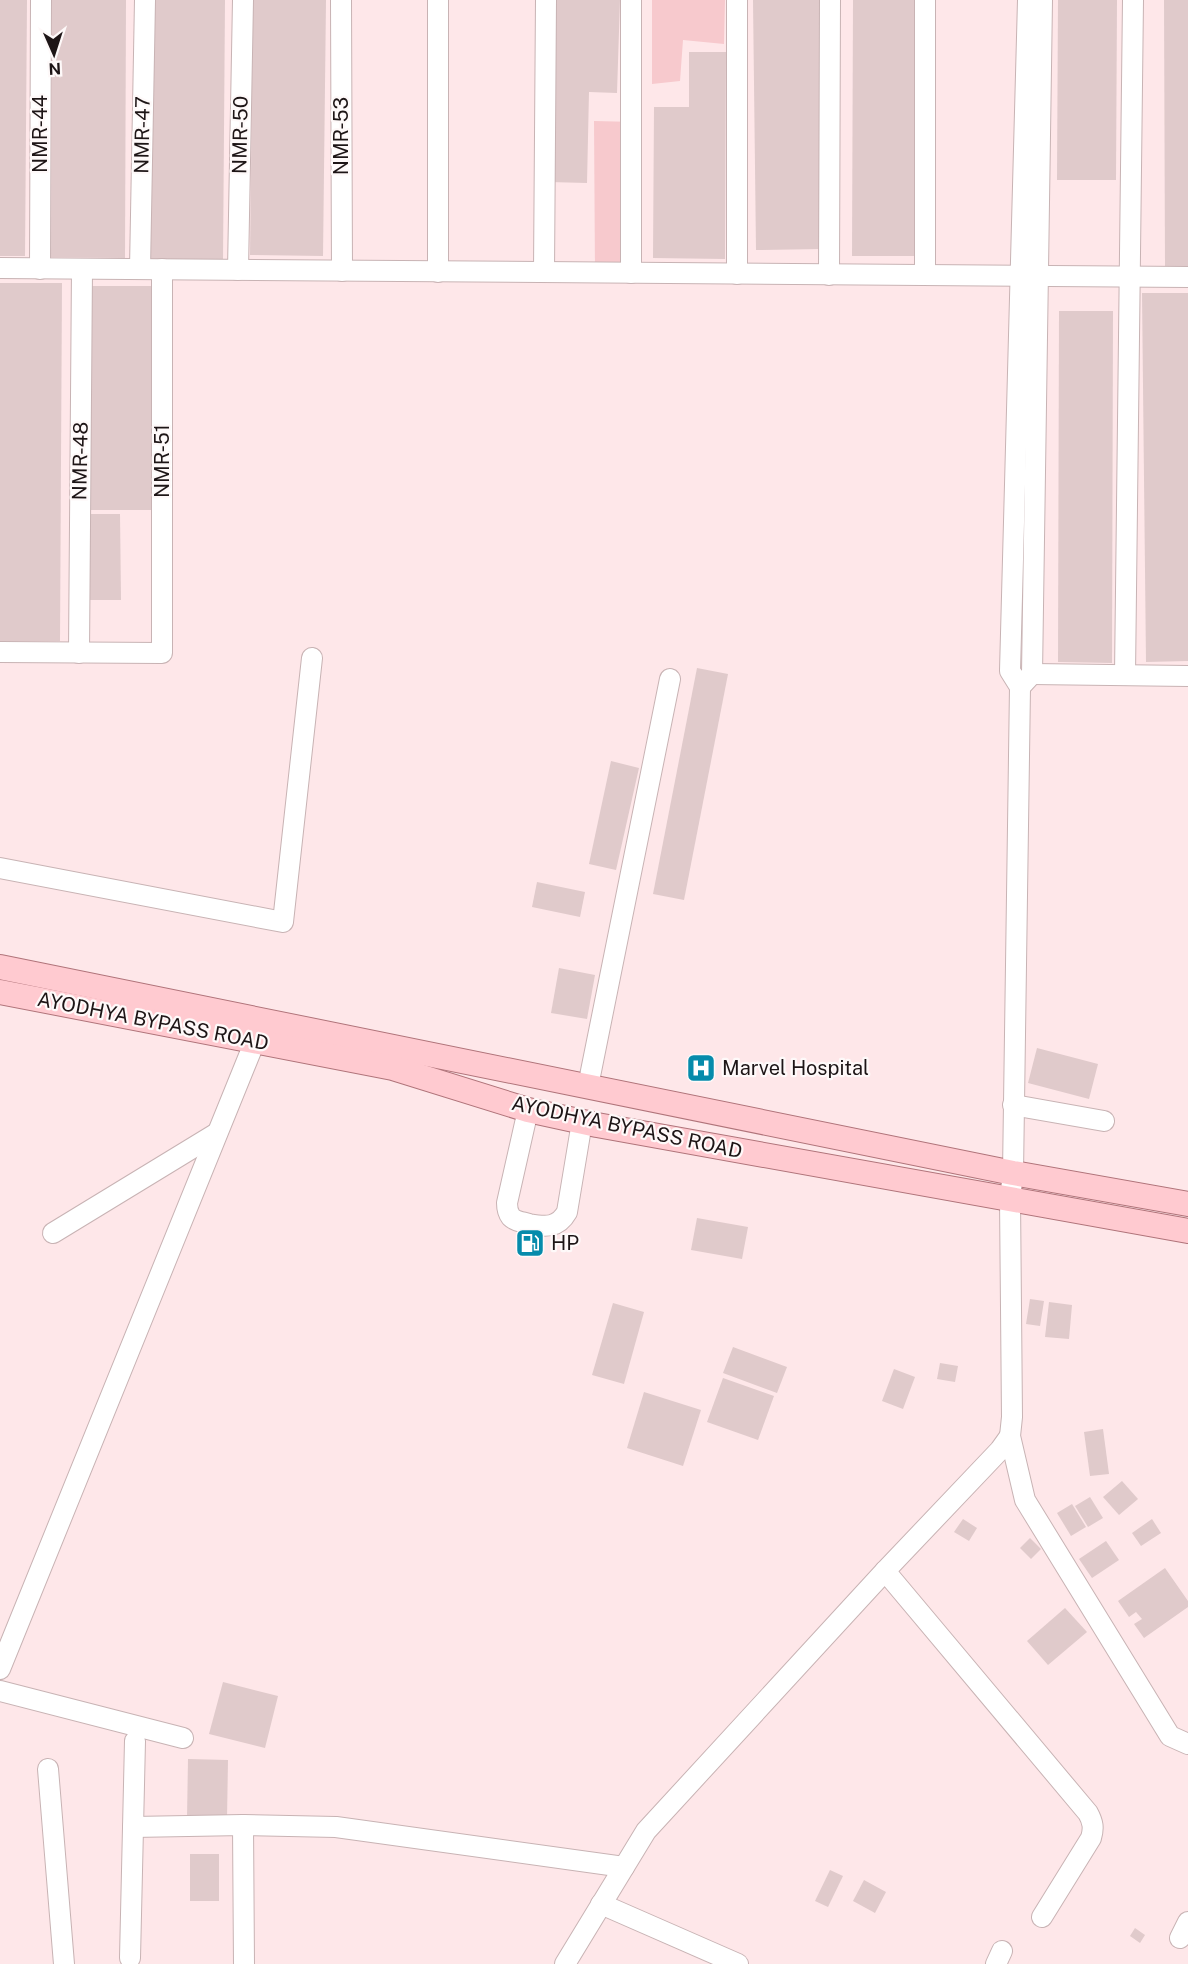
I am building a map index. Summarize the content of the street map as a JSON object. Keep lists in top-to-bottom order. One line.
{"streets":{"main road":["AYODHYA BYPASS ROAD"],"street":["NMR-44","NMR-47","NMR-50","NMR-53","NMR-48","NMR-51"]},"crossings":[["NMR-48","NMR-51"]],"places":{"hospital":["Marvel Hospital"],"fuel station":["HP"]},"north":"bottom"}
